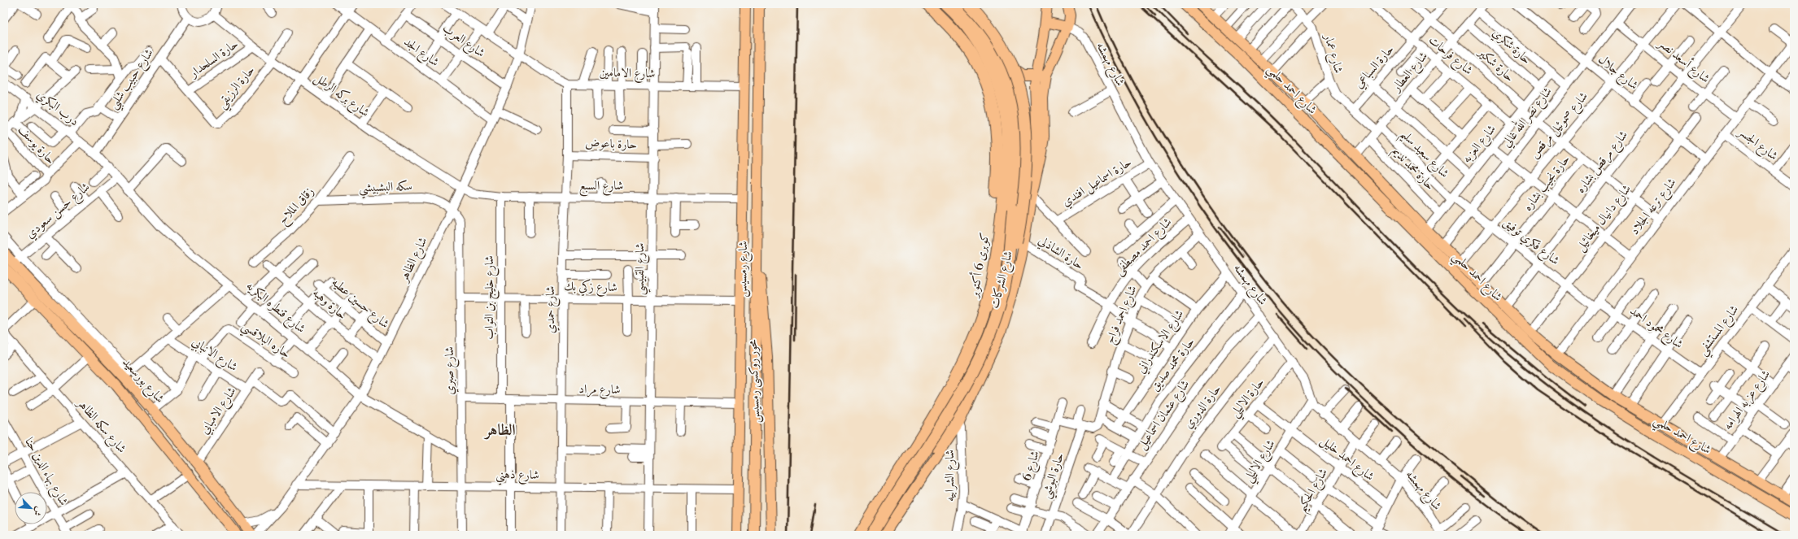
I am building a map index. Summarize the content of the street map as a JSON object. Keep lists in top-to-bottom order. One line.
{"streets":{"highway":["كوبرى 6 أكتوبر"],"main road":["شارع احمد حلمي","شارع رمسيس","شارع الشركات","شارع بورسعيد","محور روكسى رمسيس"],"street":["شارع العرب","حارة شكري","شارع الجد","شارع عمار","شارع فرحات","حارة السلحدار","شارع أسعد نصر","شارع مهمشه","حارة شكير","حارة السباعي","شارع العطار","شارع جلال","شارع الامامين","شارع حبيب شلبي","حارة الرزيقي","شارع بركه الرطل","درب البكري","شارع نصر الله غالي","شارع صموئيل مرقص","حارة باعوض","شارع العزبه","شارع الجسر","حارة يوسف","شارع سعيد سليم","شارع مرقص بشاره","حارة محمد نديم","حارة اسماعيل افندي","حارة نجيب بشاره","شارع السبع","سكه البشبيشي","زقاق الملاح","شارع ترعه الجلاد","شارع حسن سعودي","شارع دانيال ميخائيل","شارع فكري توفيق","شارع احمد مصطفى","حارة الشاذلي","شارع الظاهر","شارع القبيسي","شارع زكي بك","شارع خليج بن التواب","شارع حسين عطيه","حارة وهبه","شارع قنطره البكريه","شارع حمدي","شارع احمد فراج","شارع محمود احمد","شارع المستشفي","حاره البلاقسي","شارع الاسكندراني","شارع الانبابي","حارة محمد صديق","شارع صبري","شارع مراد","حارة الاليلي","شارع عزبه الهرامه","حارة الدوري","شارع الامبابي","شارع عثمان اسماعيل","شارع سكه الظاهر","شارع احمد خليل","شارع الاليلي","شارع 6","شارع بهاء الدين حنا","شارع ذهني","شارع الشرابيه","حارة البوشي","شارع الحكيم"]},"crossings":[["شارع العرب","شارع الظاهر"],["حارة شكري","شارع العطار"],["حارة شكري","شارع العزبه"],["شارع الجد","شارع الظاهر"],["شارع عمار","حارة السباعي"],["شارع عمار","شارع العطار"],["شارع عمار","شارع سعيد سليم"],["شارع فرحات","حارة السباعي"],["شارع فرحات","شارع العطار"],["شارع فرحات","شارع العزبه"],["حارة السلحدار","حارة الرزيقي"],["حارة السلحدار","شارع بركه الرطل"],["شارع أسعد نصر","شارع نصر الله غالي"],["شارع أسعد نصر","شارع صموئيل مرقص"],["شارع أسعد نصر","شارع مرقص بشاره"],["شارع أسعد نصر","شارع ترعه الجلاد"],["شارع مهمشه","حارة اسماعيل افندي"],["شارع مهمشه","شارع احمد مصطفى"],["شارع مهمشه","شارع الشركات"],["شارع مهمشه","شارع احمد فراج"],["شارع مهمشه","شارع الاسكندراني"],["شارع مهمشه","حارة محمد صديق"],["شارع مهمشه","حارة الاليلي"],["شارع مهمشه","حارة الدوري"],["شارع مهمشه","شارع عثمان اسماعيل"],["شارع مهمشه","شارع الاليلي"],["شارع مهمشه","شارع الحكيم"],["حارة شكير","حارة السباعي"],["حارة شكير","شارع العطار"],["حارة شكير","شارع نصر الله غالي"],["حارة شكير","شارع صموئيل مرقص"],["حارة شكير","شارع العزبه"],["حارة شكير","شارع مرقص بشاره"],["حارة شكير","حارة نجيب بشاره"],["حارة شكير","شارع ترعه الجلاد"],["حارة شكير","شارع دانيال ميخائيل"],["شارع العطار","شارع احمد حلمي"],["شارع العطار","شارع سعيد سليم"],["شارع العطار","حارة محمد نديم"],["شارع جلال","شارع نصر الله غالي"],["شارع جلال","شارع صموئيل مرقص"],["شارع جلال","شارع مرقص بشاره"],["شارع جلال","شارع ترعه الجلاد"],["شارع جلال","شارع دانيال ميخائيل"],["شارع الامامين","شارع الظاهر"],["شارع الامامين","شارع القبيسي"],["شارع الامامين","شارع رمسيس"],["شارع الامامين","شارع حمدي"],["شارع حبيب شلبي","حارة الرزيقي"],["شارع حبيب شلبي","درب البكري"],["شارع حبيب شلبي","شارع قنطره البكريه"],["حارة الرزيقي","شارع بركه الرطل"],["شارع احمد حلمي","شارع نصر الله غالي"],["شارع احمد حلمي","شارع صموئيل مرقص"],["شارع احمد حلمي","شارع العزبه"],["شارع احمد حلمي","شارع مرقص بشاره"],["شارع احمد حلمي","حارة نجيب بشاره"],["شارع احمد حلمي","شارع ترعه الجلاد"],["شارع احمد حلمي","شارع دانيال ميخائيل"],["شارع احمد حلمي","شارع المستشفي"],["شارع احمد حلمي","شارع عزبه الهرامه"],["شارع بركه الرطل","شارع السبع"],["شارع بركه الرطل","شارع الظاهر"],["درب البكري","شارع قنطره البكريه"],["شارع نصر الله غالي","شارع فكري توفيق"],["شارع صموئيل مرقص","شارع فكري توفيق"],["حارة باعوض","شارع القبيسي"],["حارة باعوض","شارع حمدي"],["شارع العزبه","شارع سعيد سليم"],["شارع العزبه","حارة محمد نديم"],["شارع العزبه","شارع فكري توفيق"],["شارع الجسر","شارع ترعه الجلاد"],["شارع سعيد سليم","شارع فكري توفيق"],["شارع مرقص بشاره","شارع فكري توفيق"],["حارة نجيب بشاره","شارع فكري توفيق"],["شارع السبع","شارع الظاهر"],["شارع السبع","شارع القبيسي"],["شارع السبع","شارع رمسيس"],["شارع السبع","شارع خليج بن التواب"],["شارع السبع","شارع حمدي"],["سكه البشبيشي","زقاق الملاح"],["سكه البشبيشي","شارع الظاهر"],["سكه البشبيشي","شارع صبري"],["شارع ترعه الجلاد","شارع فكري توفيق"],["شارع ترعه الجلاد","شارع محمود احمد"],["شارع حسن سعودي","شارع قنطره البكريه"],["شارع حسن سعودي","شارع بورسعيد"],["شارع دانيال ميخائيل","شارع فكري توفيق"],["شارع فكري توفيق","شارع محمود احمد"],["شارع احمد مصطفى","حارة الشاذلي"],["حارة الشاذلي","شارع الشركات"],["شارع الظاهر","شارع حسين عطيه"],["شارع الظاهر","حارة وهبه"],["شارع الظاهر","شارع قنطره البكريه"],["شارع الظاهر","شارع صبري"],["شارع الظاهر","شارع بورسعيد"],["شارع الظاهر","شارع ذهني"],["شارع القبيسي","شارع زكي بك"],["شارع القبيسي","شارع مراد"],["شارع القبيسي","شارع ذهني"],["شارع رمسيس","شارع زكي بك"],["شارع رمسيس","محور روكسى رمسيس"],["شارع رمسيس","شارع مراد"],["شارع رمسيس","شارع ذهني"],["شارع الشركات","شارع الشرابيه"],["شارع زكي بك","شارع خليج بن التواب"],["شارع زكي بك","شارع حمدي"],["شارع زكي بك","شارع صبري"],["شارع خليج بن التواب","شارع مراد"],["شارع قنطره البكريه","شارع الانبابي"],["شارع قنطره البكريه","شارع صبري"],["شارع حمدي","شارع مراد"],["شارع حمدي","شارع ذهني"],["شارع محمود احمد","شارع المستشفي"],["حاره البلاقسي","شارع الانبابي"],["شارع الانبابي","شارع بورسعيد"],["شارع الانبابي","شارع الامبابي"],["شارع صبري","شارع مراد"],["شارع صبري","شارع ذهني"],["شارع بورسعيد","شارع الامبابي"],["حارة الاليلي","شارع احمد خليل"],["حارة الاليلي","شارع الاليلي"],["شارع احمد خليل","شارع الاليلي"],["شارع احمد خليل","شارع الحكيم"]],"districts":["الظاهر"],"north":"bottom right"}
